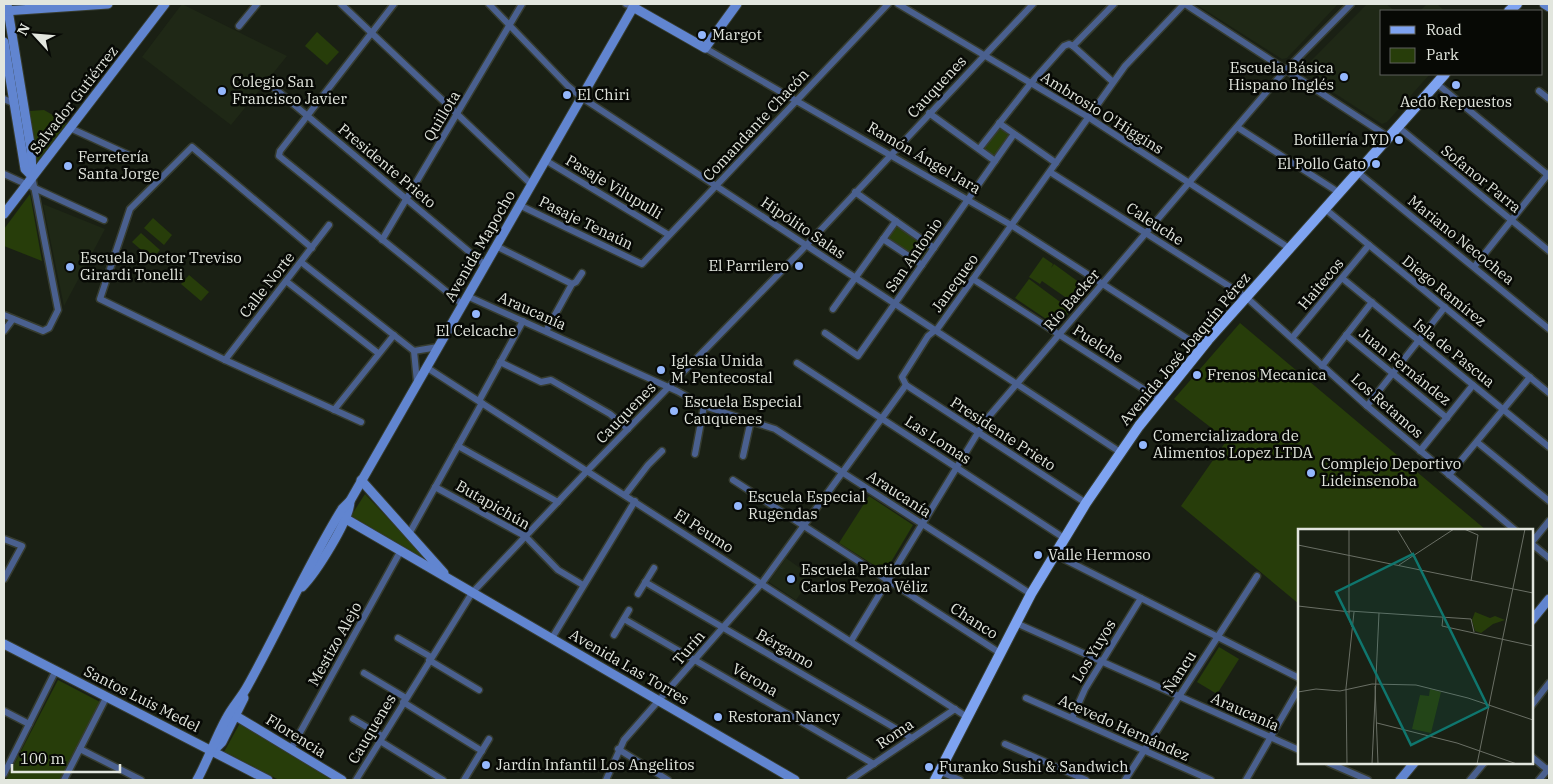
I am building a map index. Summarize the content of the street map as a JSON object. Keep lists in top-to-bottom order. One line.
{"streets":{"main road":["Salvador Gutiérrez","Ramón Ángel Jara","Avenida Mapocho","Avenida José Joaquín Pérez","Avenida Las Torres","Santos Luis Medel","Florencia"],"street":["Cauquenes","Ambrosio O'Higgins","Quillota","Comandante Chacón","Presidente Prieto","Sofanor Parra","Pasaje Vilupulli","Pasaje Tenaún","Caleuche","Hipólito Salas","Mariano Necochea","San Antonio","Janequeo","Haitecos","Calle Norte","Diego Ramírez","Río Backer","Araucanía","Puelche","Isla de Pascua","Juan Fernández","Los Retamos","Las Lomas","Butapichún","El Peumo","Chanco","Mestizo Alejo","Turín","Bérgamo","Los Yuyos","Ñancu","Verona","Acevedo Hernández","Roma"]},"crossings":[["Cauquenes","Ambrosio O'Higgins"],["Cauquenes","Ramón Ángel Jara"],["Cauquenes","Hipólito Salas"],["Cauquenes","Araucanía"],["Cauquenes","Butapichún"],["Cauquenes","El Peumo"],["Cauquenes","Avenida Las Torres"],["Ambrosio O'Higgins","Janequeo"],["Ambrosio O'Higgins","Río Backer"],["Ambrosio O'Higgins","Avenida José Joaquín Pérez"],["Quillota","Presidente Prieto"],["Quillota","Hipólito Salas"],["Comandante Chacón","Ramón Ángel Jara"],["Comandante Chacón","Pasaje Vilupulli"],["Comandante Chacón","Pasaje Tenaún"],["Comandante Chacón","Hipólito Salas"],["Ramón Ángel Jara","Avenida Mapocho"],["Ramón Ángel Jara","San Antonio"],["Ramón Ángel Jara","Janequeo"],["Ramón Ángel Jara","Río Backer"],["Ramón Ángel Jara","Avenida José Joaquín Pérez"],["Presidente Prieto","Avenida Mapocho"],["Presidente Prieto","Janequeo"],["Presidente Prieto","Río Backer"],["Presidente Prieto","Avenida José Joaquín Pérez"],["Sofanor Parra","Avenida José Joaquín Pérez"],["Pasaje Vilupulli","Avenida Mapocho"],["Pasaje Tenaún","Avenida Mapocho"],["Caleuche","Janequeo"],["Caleuche","Río Backer"],["Caleuche","Avenida José Joaquín Pérez"],["Caleuche","Los Retamos"],["Hipólito Salas","Avenida Mapocho"],["Hipólito Salas","San Antonio"],["Hipólito Salas","Janequeo"],["Hipólito Salas","Río Backer"],["Hipólito Salas","Avenida José Joaquín Pérez"],["Mariano Necochea","Avenida José Joaquín Pérez"],["Avenida Mapocho","Araucanía"],["Avenida Mapocho","El Peumo"],["Avenida Mapocho","Avenida Las Torres"],["Avenida Mapocho","Santos Luis Medel"],["Avenida Mapocho","Florencia"],["Janequeo","Araucanía"],["Janequeo","Puelche"],["Janequeo","Las Lomas"],["Janequeo","El Peumo"],["Janequeo","Chanco"],["Janequeo","Turín"],["Haitecos","Diego Ramírez"],["Haitecos","Isla de Pascua"],["Haitecos","Los Retamos"],["Diego Ramírez","Avenida José Joaquín Pérez"],["Río Backer","Araucanía"],["Río Backer","Puelche"],["Río Backer","Las Lomas"],["Río Backer","El Peumo"],["Río Backer","Chanco"],["Araucanía","Avenida José Joaquín Pérez"],["Araucanía","Los Yuyos"],["Araucanía","Ñancu"],["Puelche","Avenida José Joaquín Pérez"],["Avenida José Joaquín Pérez","Los Retamos"],["Avenida José Joaquín Pérez","Las Lomas"],["Avenida José Joaquín Pérez","El Peumo"],["Avenida José Joaquín Pérez","Chanco"],["El Peumo","Turín"],["El Peumo","Roma"],["Mestizo Alejo","Avenida Las Torres"],["Mestizo Alejo","Florencia"],["Turín","Bérgamo"],["Turín","Avenida Las Torres"],["Turín","Verona"],["Bérgamo","Roma"],["Los Yuyos","Acevedo Hernández"],["Ñancu","Acevedo Hernández"],["Verona","Roma"]],"places":["Margot","Escuela Básica Hispano Inglés","Aedo Repuestos","Colegio San Francisco Javier","El Chiri","Botillería JYD","El Pollo Gato","Ferretería Santa Jorge","El Parrilero","Escuela Doctor Treviso Girardi Tonelli","El Celcache","Iglesia Unida M. Pentecostal","Frenos Mecanica","Escuela Especial Cauquenes","Comercializadora de Alimentos Lopez LTDA","Complejo Deportivo Lideinsenoba","Escuela Especial Rugendas","Valle Hermoso","Escuela Particular Carlos Pezoa Véliz","Restoran Nancy","Jardín Infantil Los Angelitos","Furanko Sushi & Sandwich"],"legend":["Road","Park"],"scale_bar":"100 m","north":"top left"}
